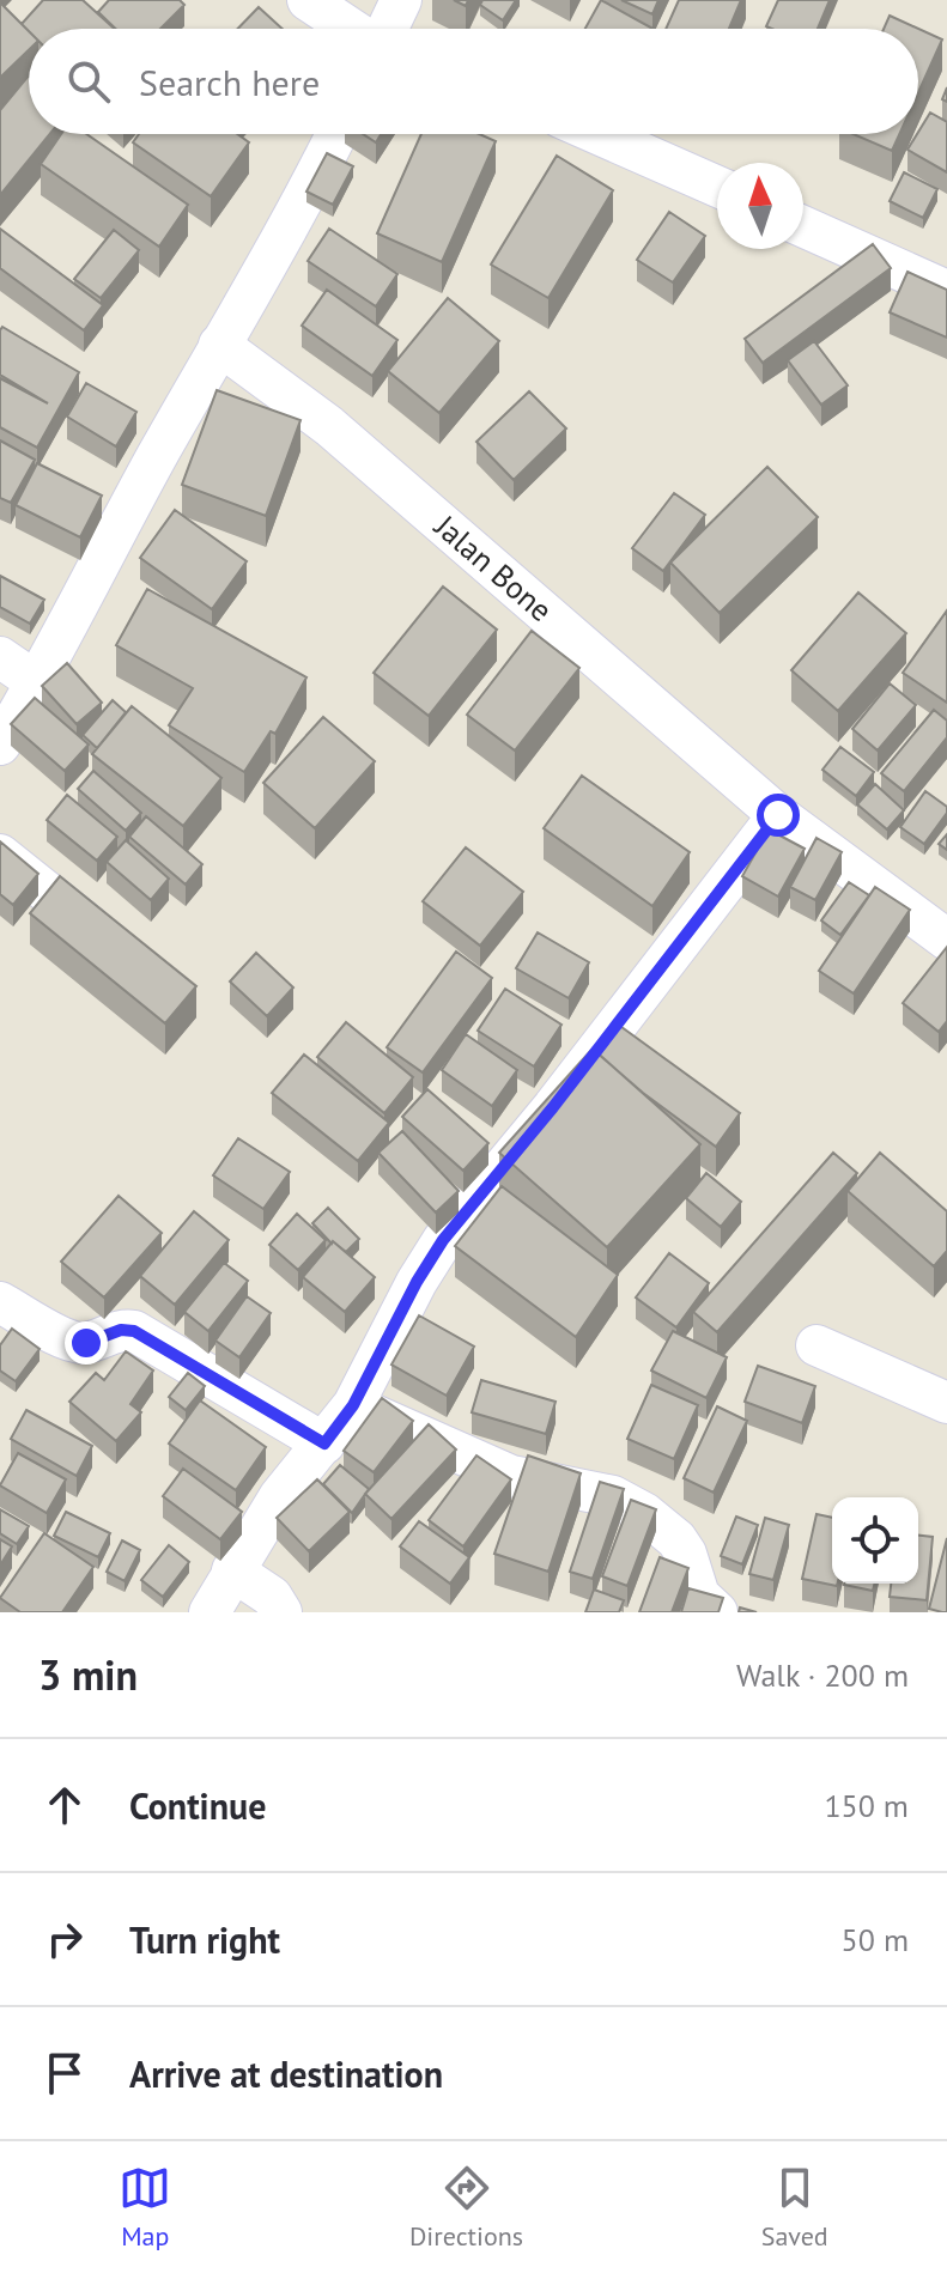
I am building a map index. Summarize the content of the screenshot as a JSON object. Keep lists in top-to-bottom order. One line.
{"streets":{"street":["Jalan Bone"]},"north":"top","page":{"search":"Search here","heading":["3 min","Walk · 200 m"],"list":[["Continue","150 m"],["Turn right","50 m"],"Arrive at destination"],"nav":["Map","Directions","Saved"]}}
